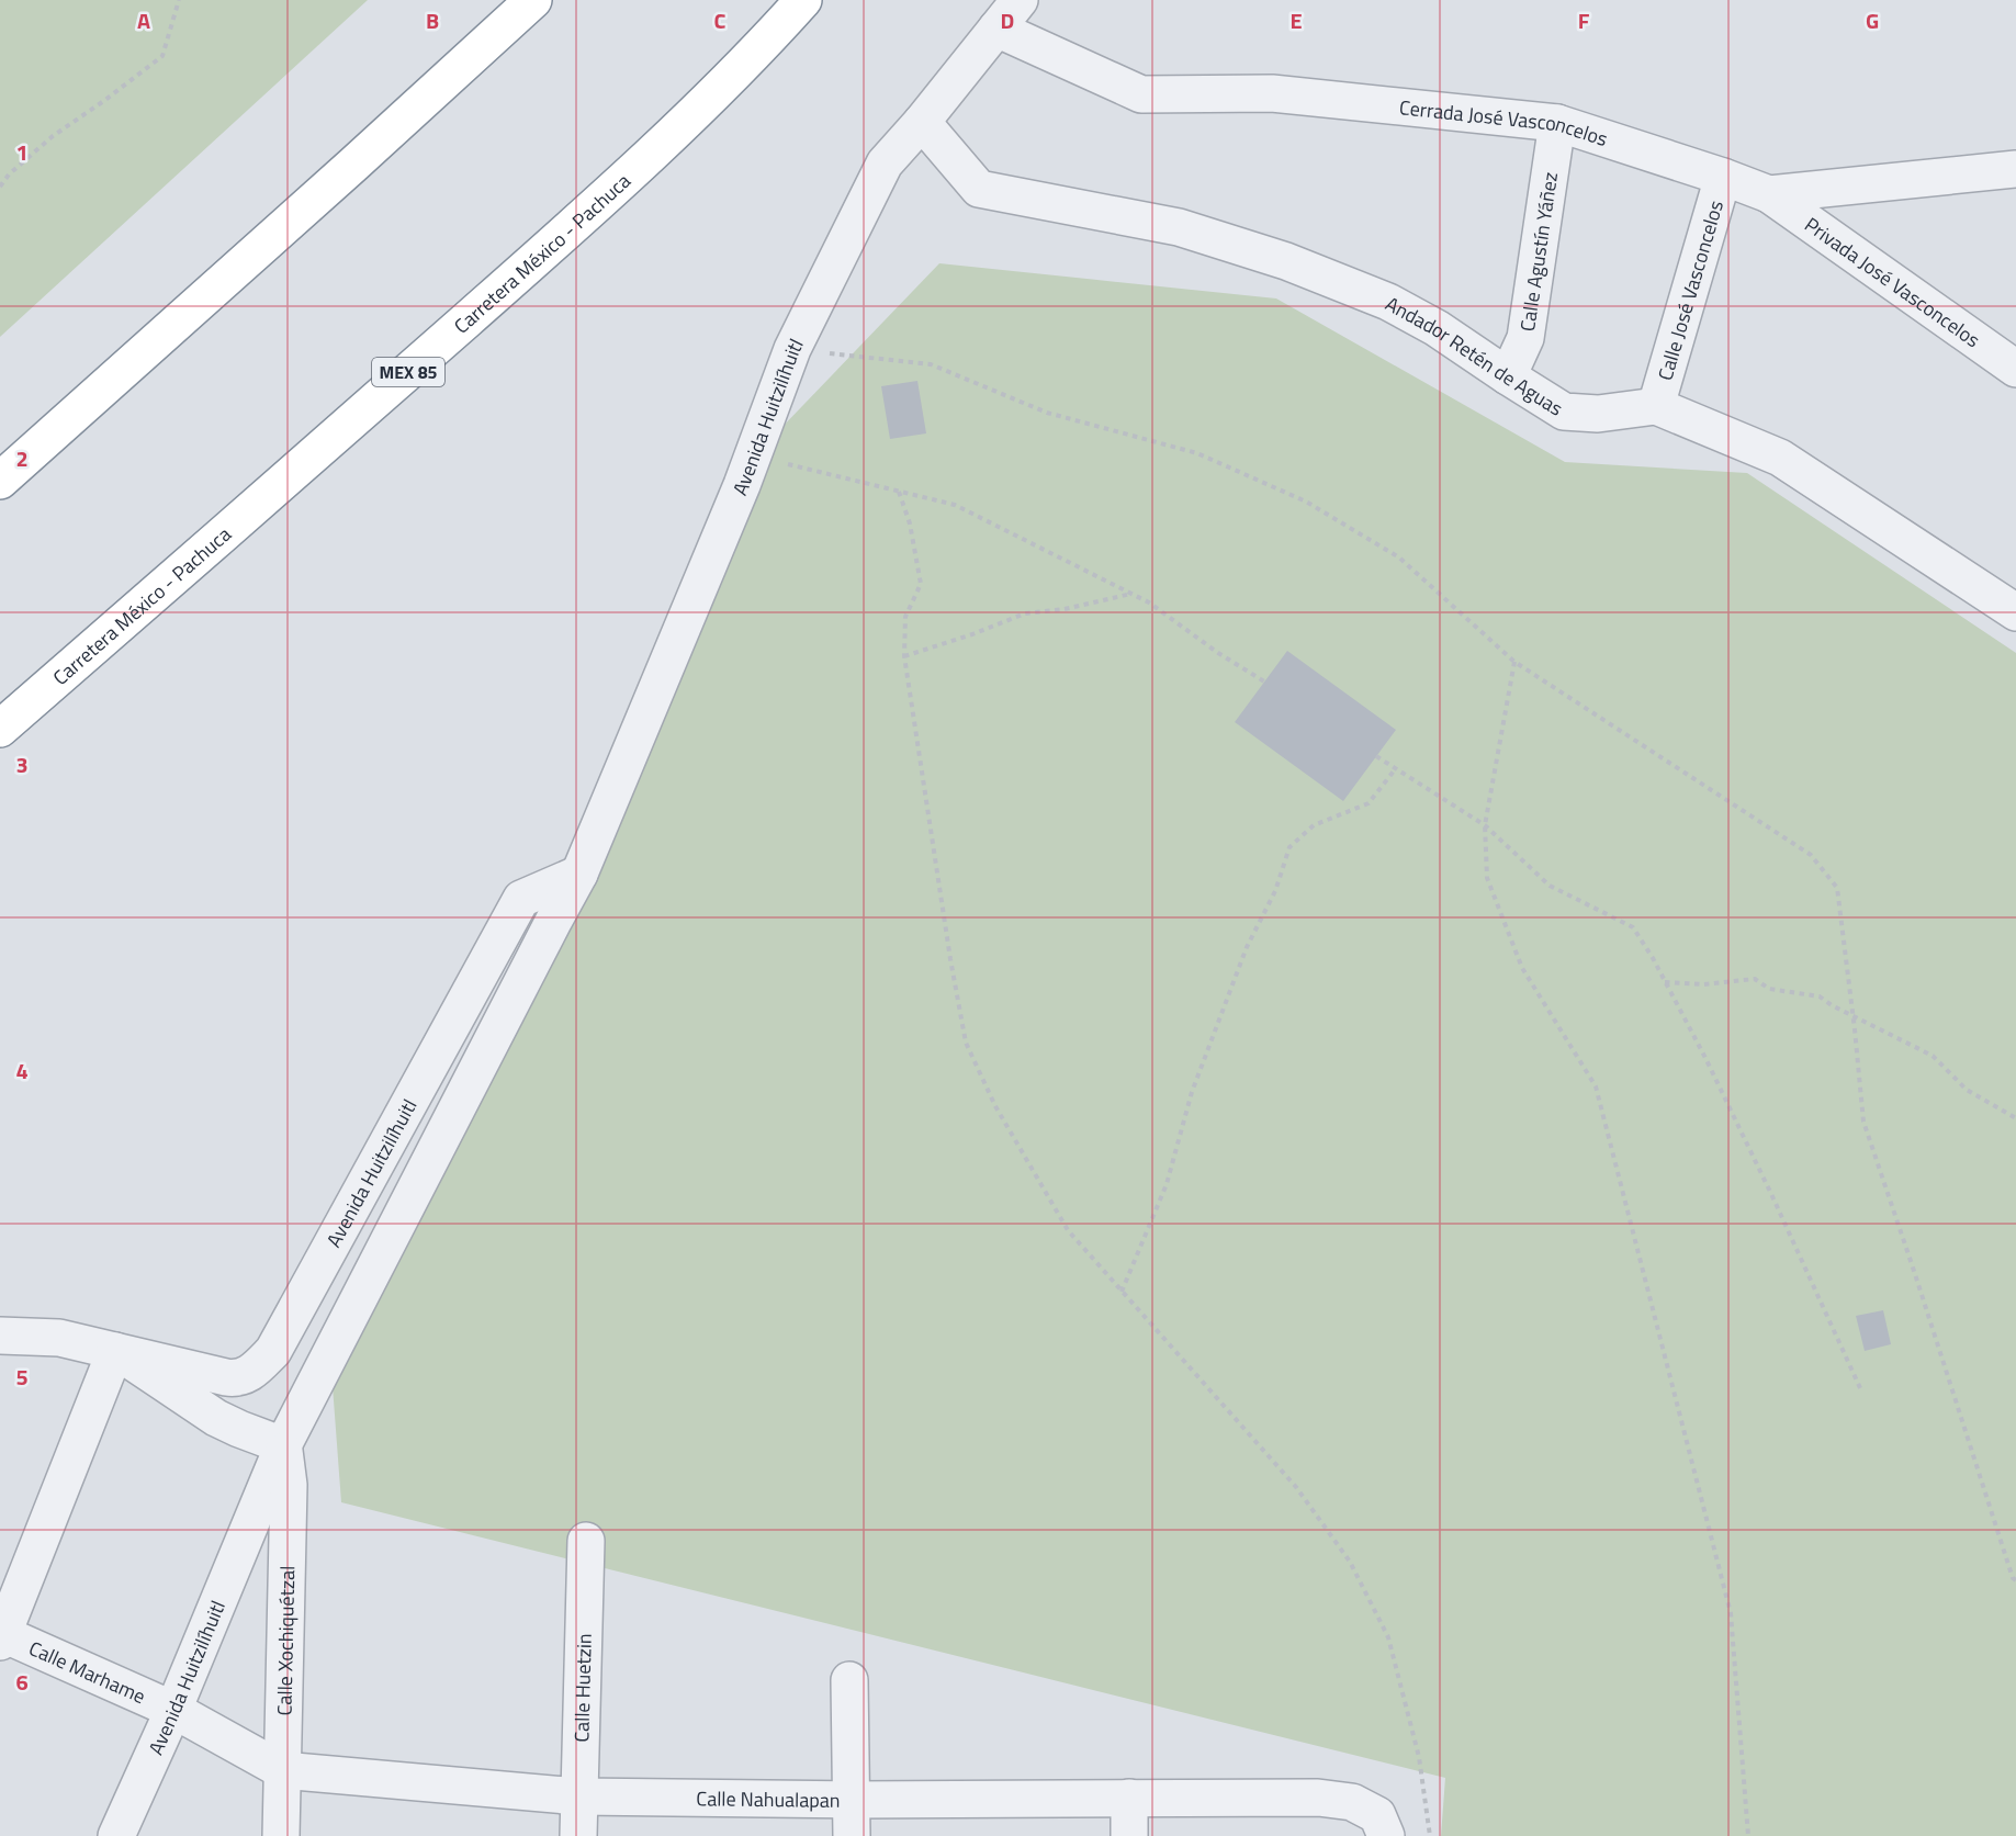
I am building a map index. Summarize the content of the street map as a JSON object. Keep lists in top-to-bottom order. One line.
{"streets":{"highway":["Carretera México - Pachuca","MEX 85"],"street":["Cerrada José Vasconcelos","Calle Agustín Yáñez","Privada José Vasconcelos","Calle José Vasconcelos","Andador Retén de Aguas","Avenida Huitzilíhuitl","Calle Xochiquétzal","Calle Marhame","Calle Huetzin","Calle Nahualapan"]},"crossings":[["Cerrada José Vasconcelos","Calle Agustín Yáñez"],["Cerrada José Vasconcelos","Privada José Vasconcelos"],["Cerrada José Vasconcelos","Calle José Vasconcelos"],["Cerrada José Vasconcelos","Avenida Huitzilíhuitl"],["Calle Agustín Yáñez","Andador Retén de Aguas"],["Calle José Vasconcelos","Andador Retén de Aguas"],["Andador Retén de Aguas","Avenida Huitzilíhuitl"],["Avenida Huitzilíhuitl","Calle Xochiquétzal"],["Avenida Huitzilíhuitl","Calle Marhame"],["Avenida Huitzilíhuitl","Calle Nahualapan"],["Calle Xochiquétzal","Calle Nahualapan"],["Calle Marhame","Calle Nahualapan"],["Calle Huetzin","Calle Nahualapan"]],"grid":{"columns":["A","B","C","D","E","F","G"],"rows":["1","2","3","4","5","6"]}}
